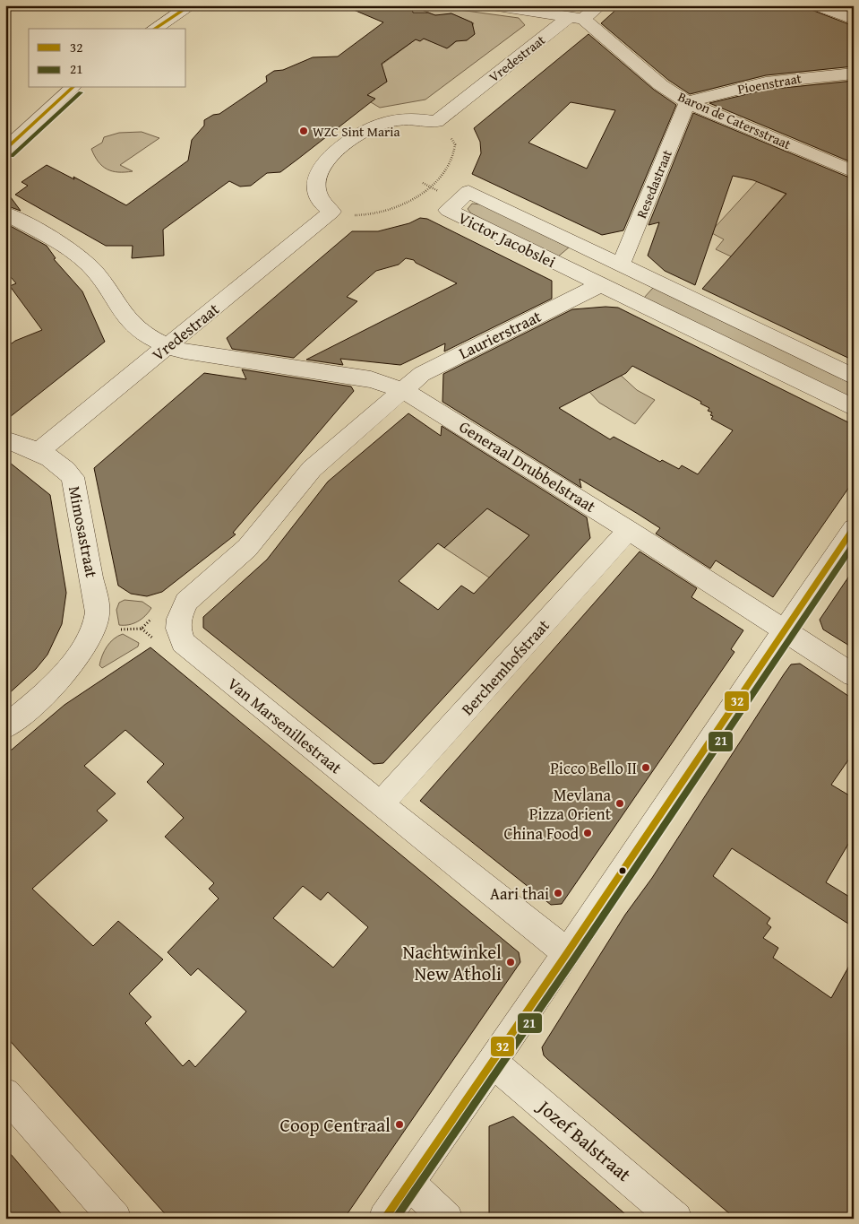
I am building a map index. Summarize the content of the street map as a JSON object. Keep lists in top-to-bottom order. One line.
{"streets":{"street":["Vredestraat","Pioenstraat","Baron de Catersstraat","Resedastraat","Victor Jacobslei","Laurierstraat","Generaal Drubbelstraat","Mimosastraat","Berchemhofstraat","Van Marsenillestraat","Jozef Balstraat"]},"crossings":[["Vredestraat","Baron de Catersstraat"],["Vredestraat","Generaal Drubbelstraat"],["Vredestraat","Mimosastraat"],["Pioenstraat","Baron de Catersstraat"],["Pioenstraat","Resedastraat"],["Baron de Catersstraat","Resedastraat"],["Resedastraat","Victor Jacobslei"],["Victor Jacobslei","Laurierstraat"],["Laurierstraat","Generaal Drubbelstraat"],["Laurierstraat","Van Marsenillestraat"],["Generaal Drubbelstraat","Berchemhofstraat"],["Berchemhofstraat","Van Marsenillestraat"]],"places":["WZC Sint Maria","Picco Bello II","Mevlana Pizza Orient","China Food","Aari thai","Nachtwinkel New Atholi","Coop Centraal"],"lines":["transit line 32","transit line 21"],"legend":["32","21"]}
